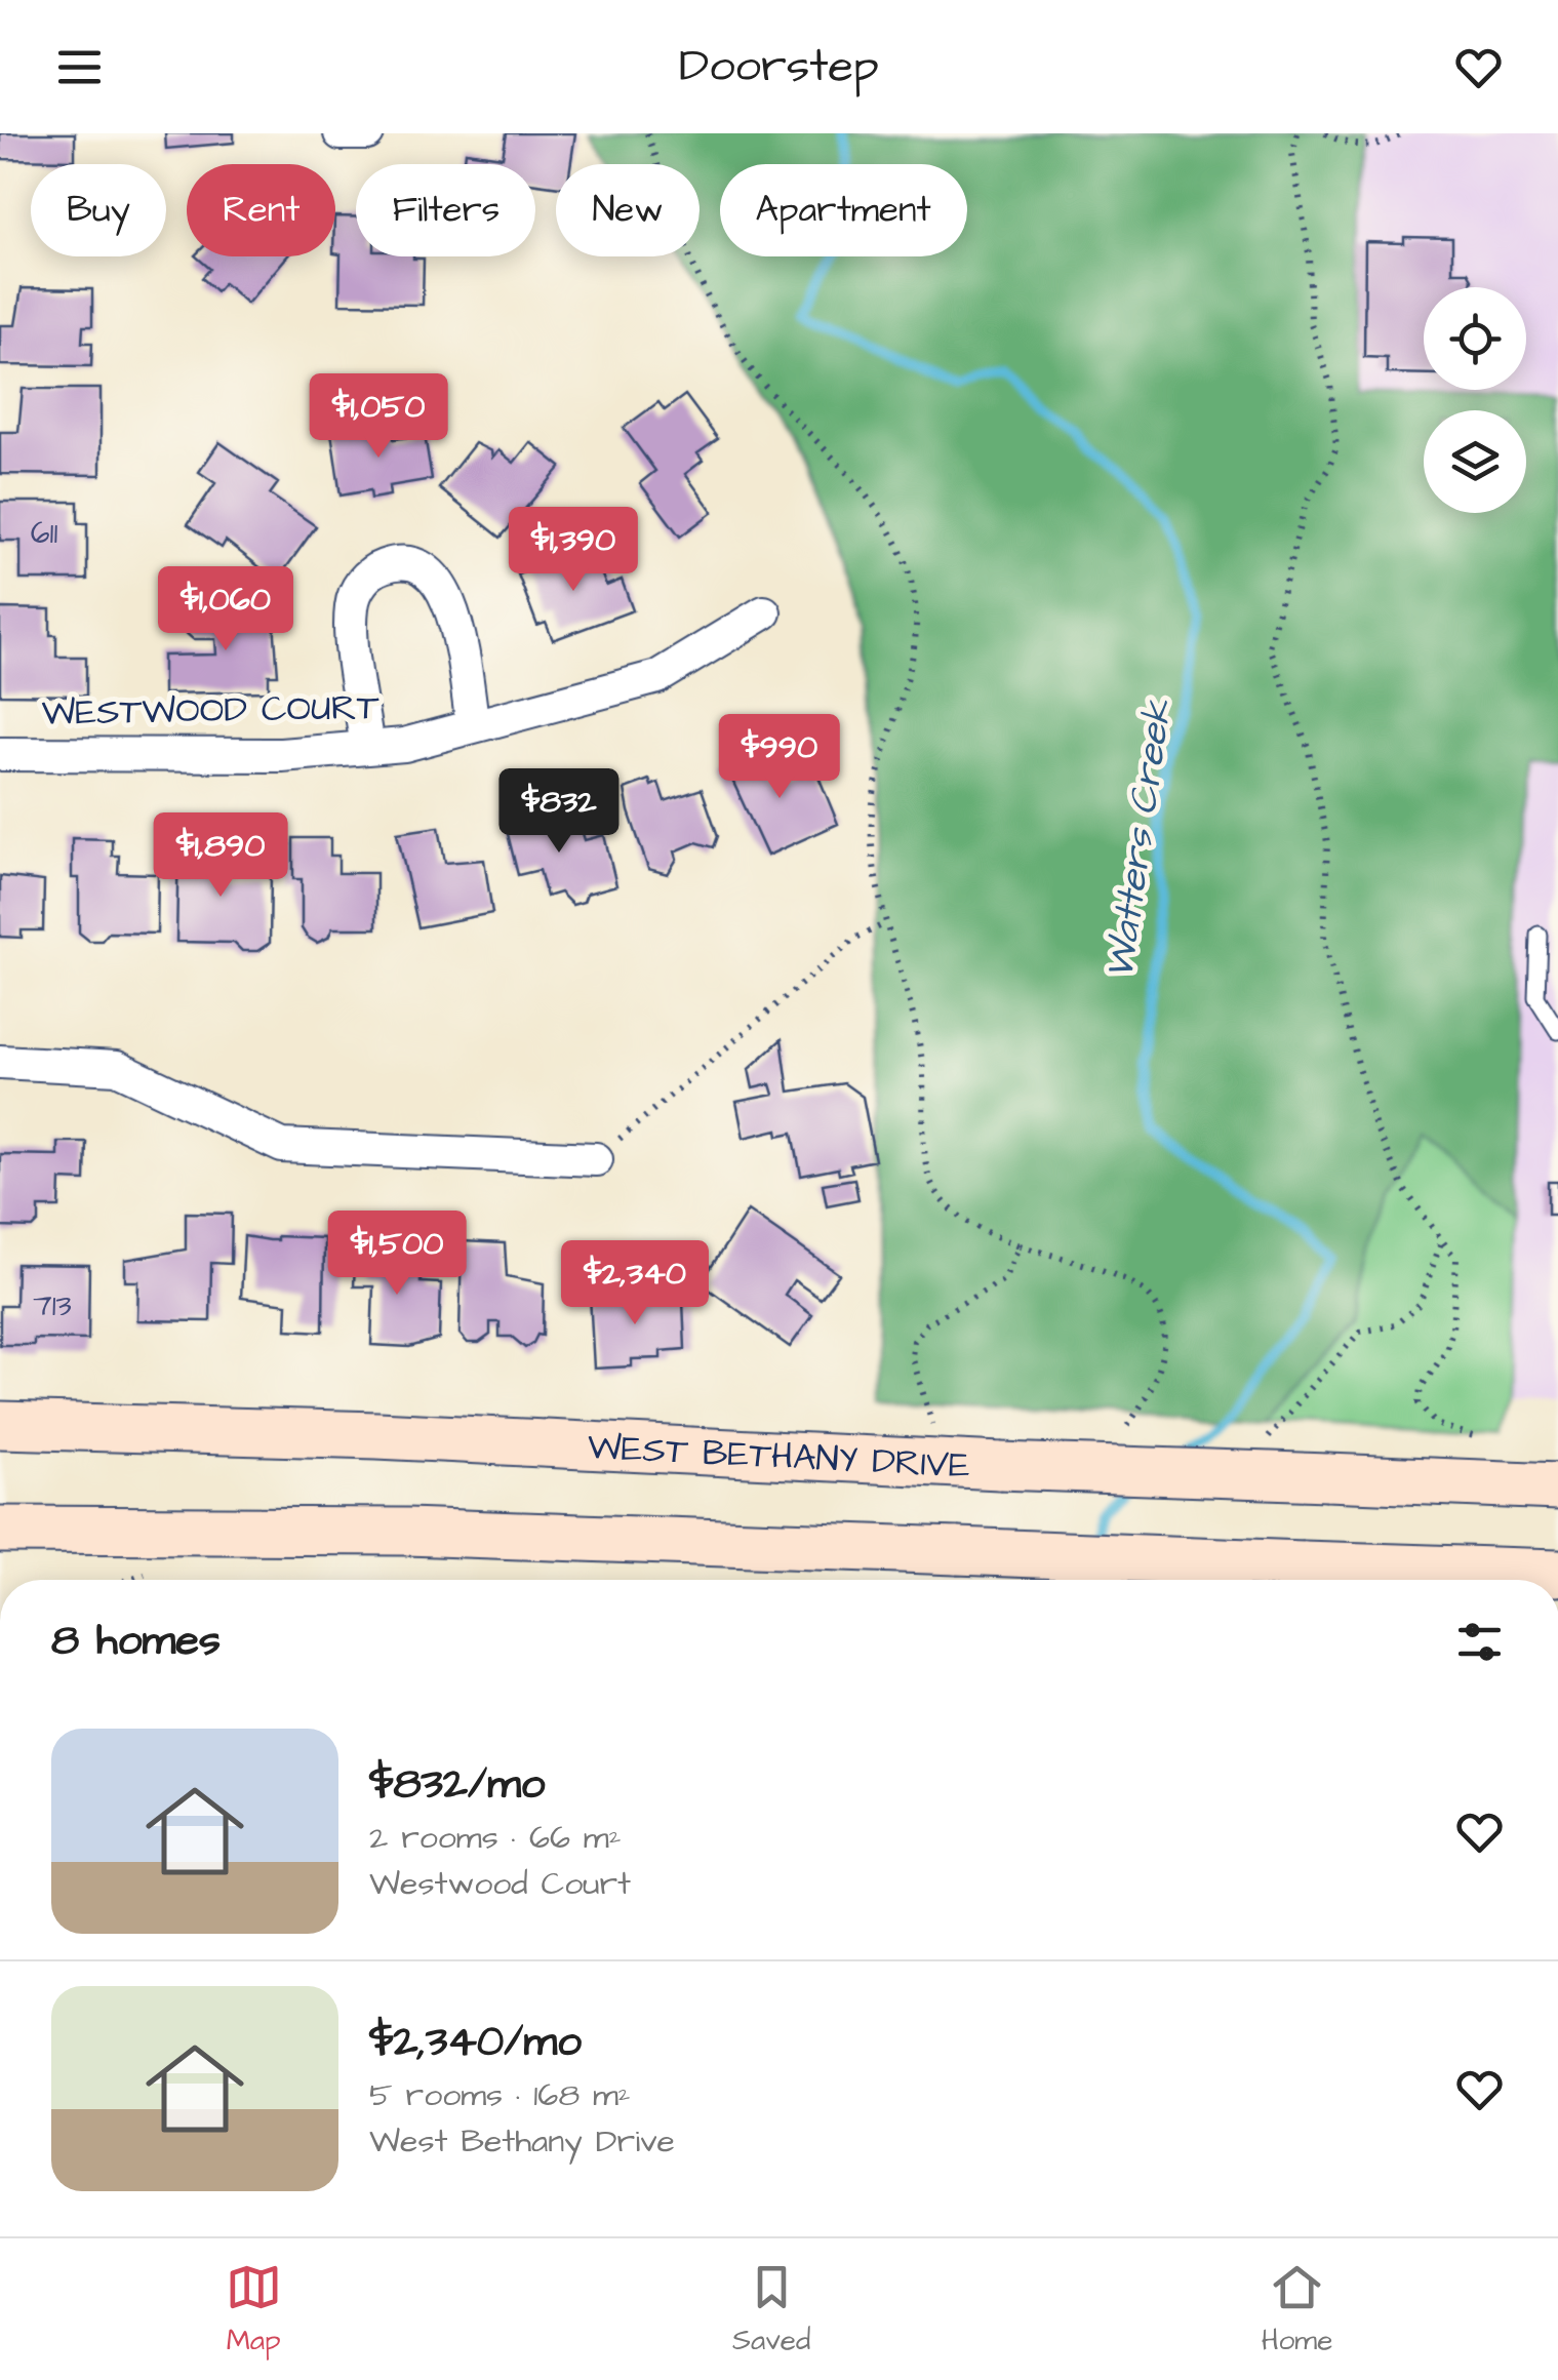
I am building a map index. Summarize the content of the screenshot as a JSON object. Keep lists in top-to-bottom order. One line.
{"streets":{"main road":["WEST BETHANY DRIVE"],"street":["WESTWOOD COURT"]},"water":["Watters Creek"],"house_numbers":["611","713"],"page":{"header":"Doorstep","chip":["Buy","Rent","Filters","New","Apartment"],"price":["$1,050","$1,390","$1,060","$990","$832","$1,890","$1,500","$2,340"],"heading":"8 homes","list":[{"name":"$832/mo","note":"2 rooms · 66 m² · Westwood Court"},{"name":"$2,340/mo","note":"5 rooms · 168 m² · West Bethany Drive"}],"tabs":["Map","Saved","Home"]}}
